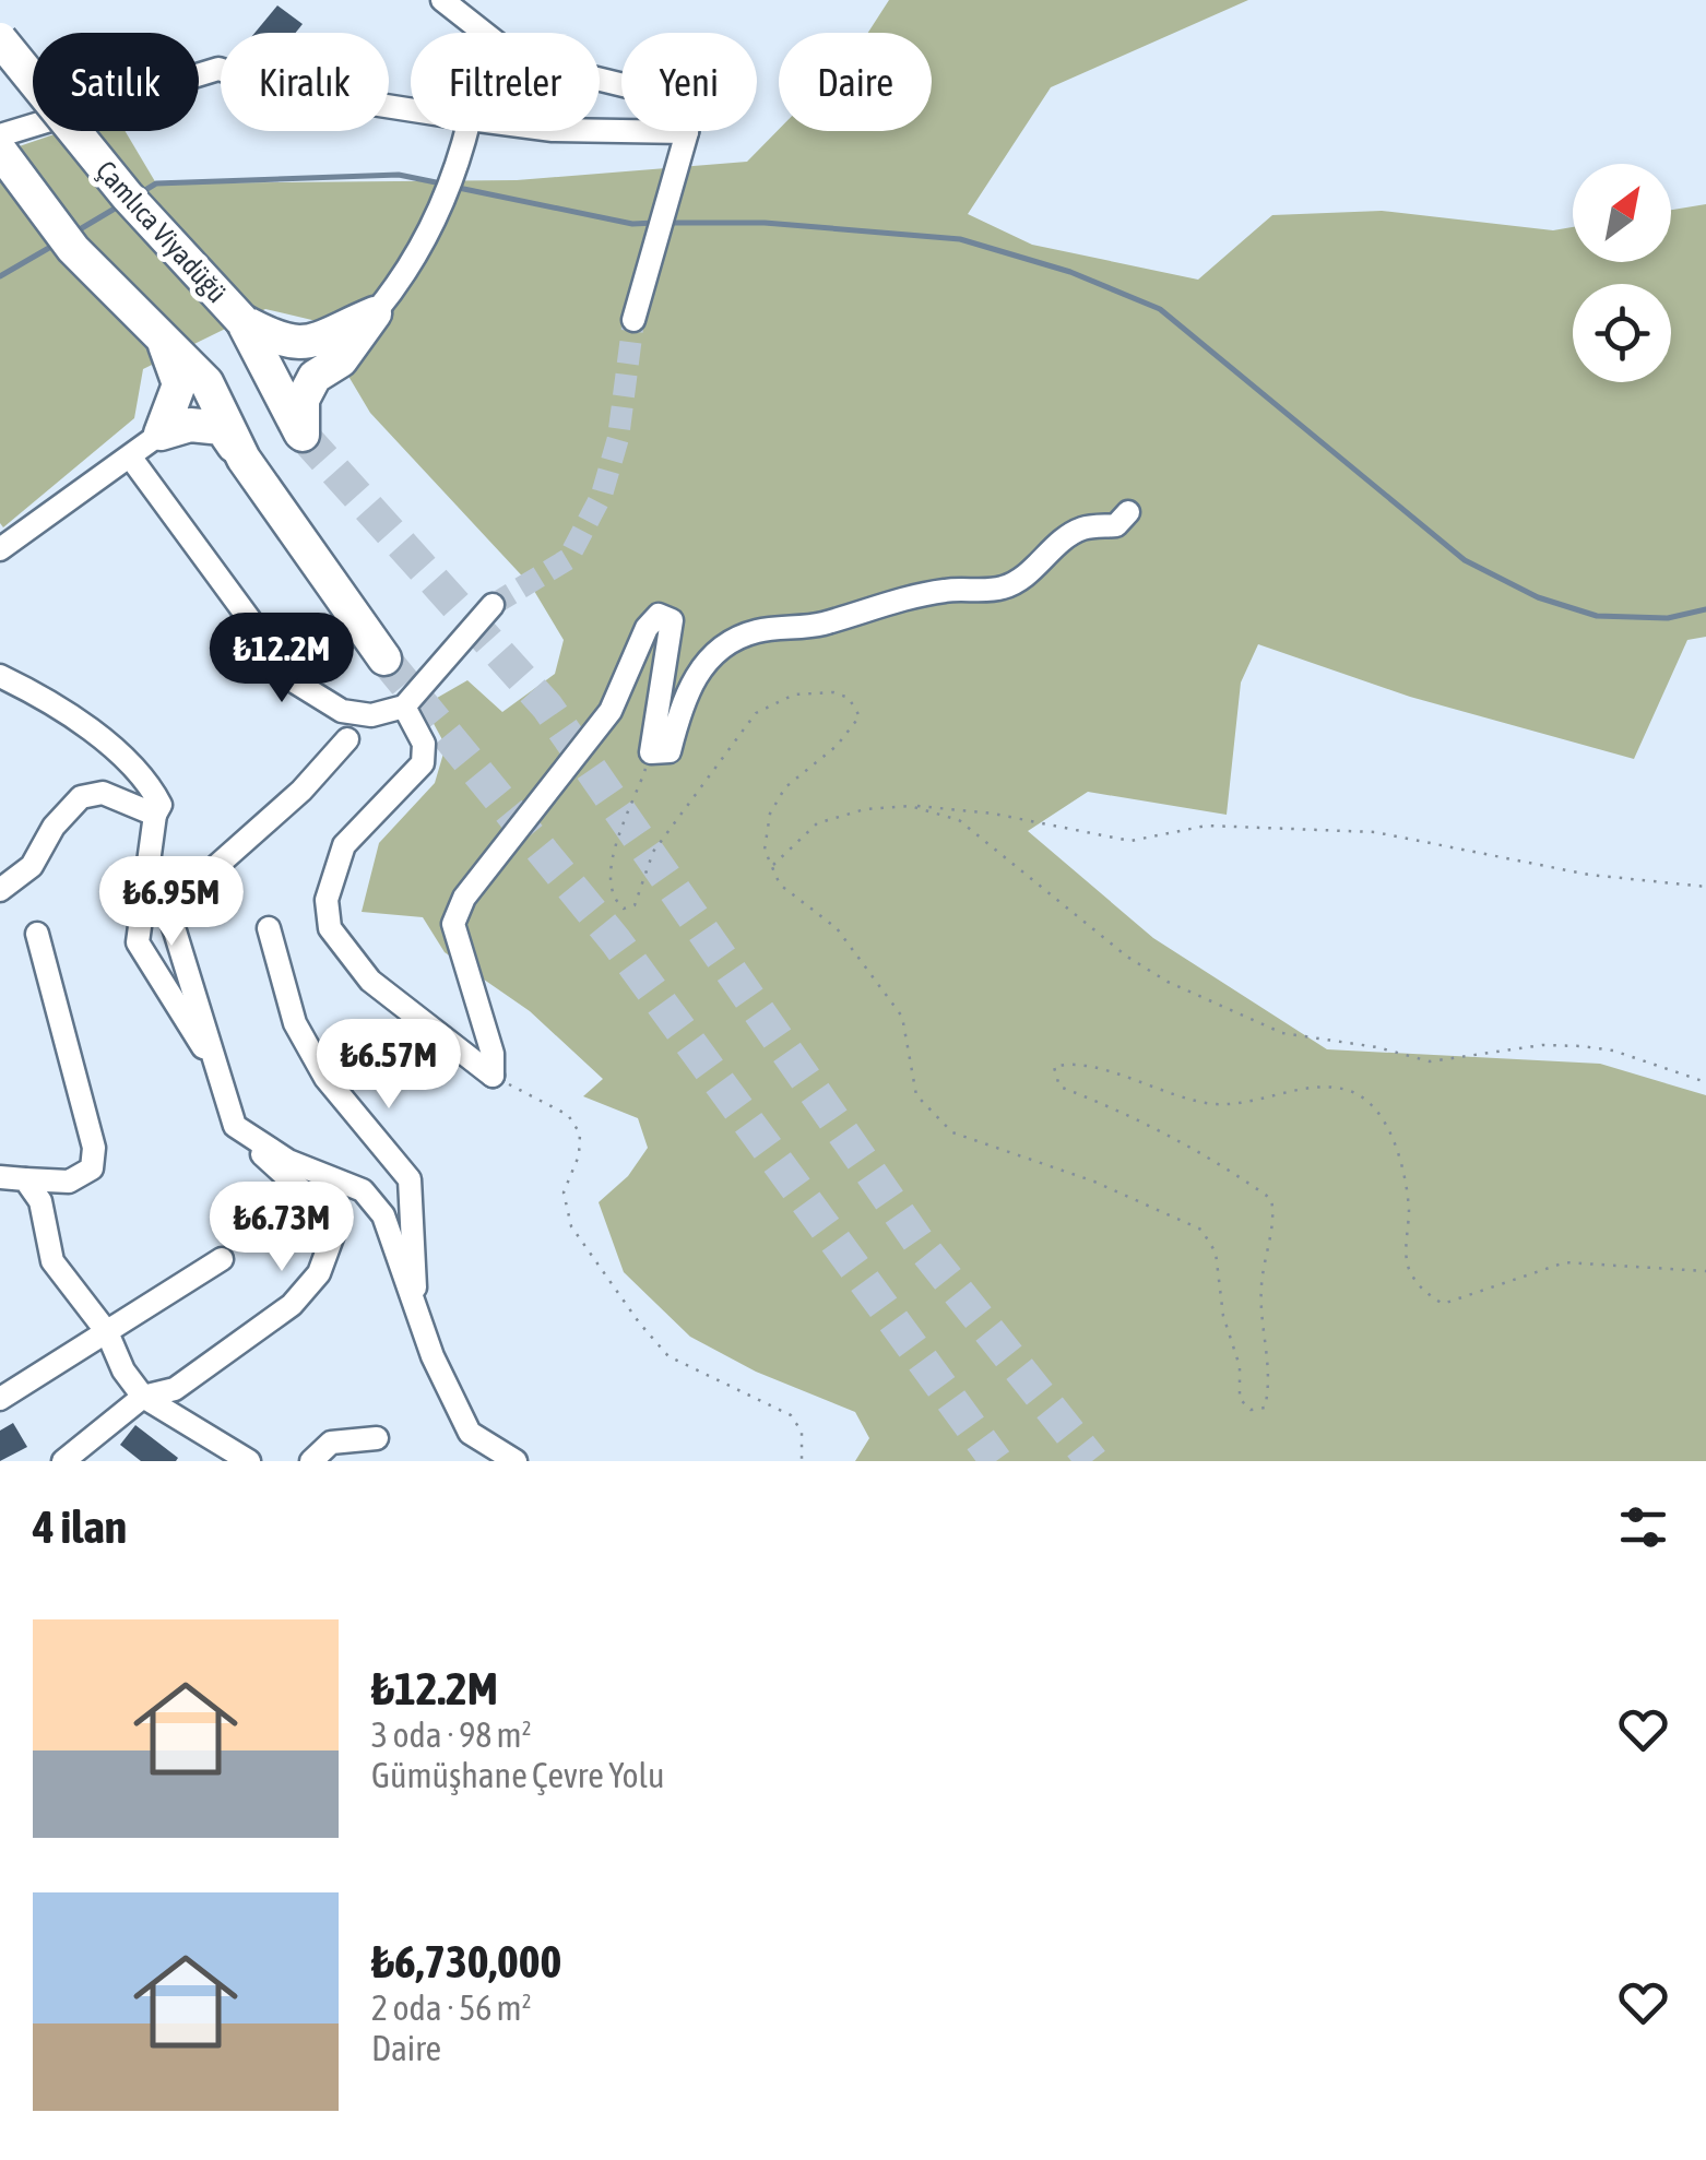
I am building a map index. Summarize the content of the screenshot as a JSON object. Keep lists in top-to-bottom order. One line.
{"streets":{"highway":["Çamlıca Viyadüğü"]},"north":"top right","page":{"chip":["Satılık","Kiralık","Filtreler","Yeni","Daire"],"price":["₺12.2M","₺6.95M","₺6.57M","₺6.73M"],"heading":"4 ilan","list":[{"name":"₺12.2M","note":"3 oda · 98 m² · Gümüşhane Çevre Yolu"},{"name":"₺6,730,000","note":"2 oda · 56 m² · Daire"}]}}
